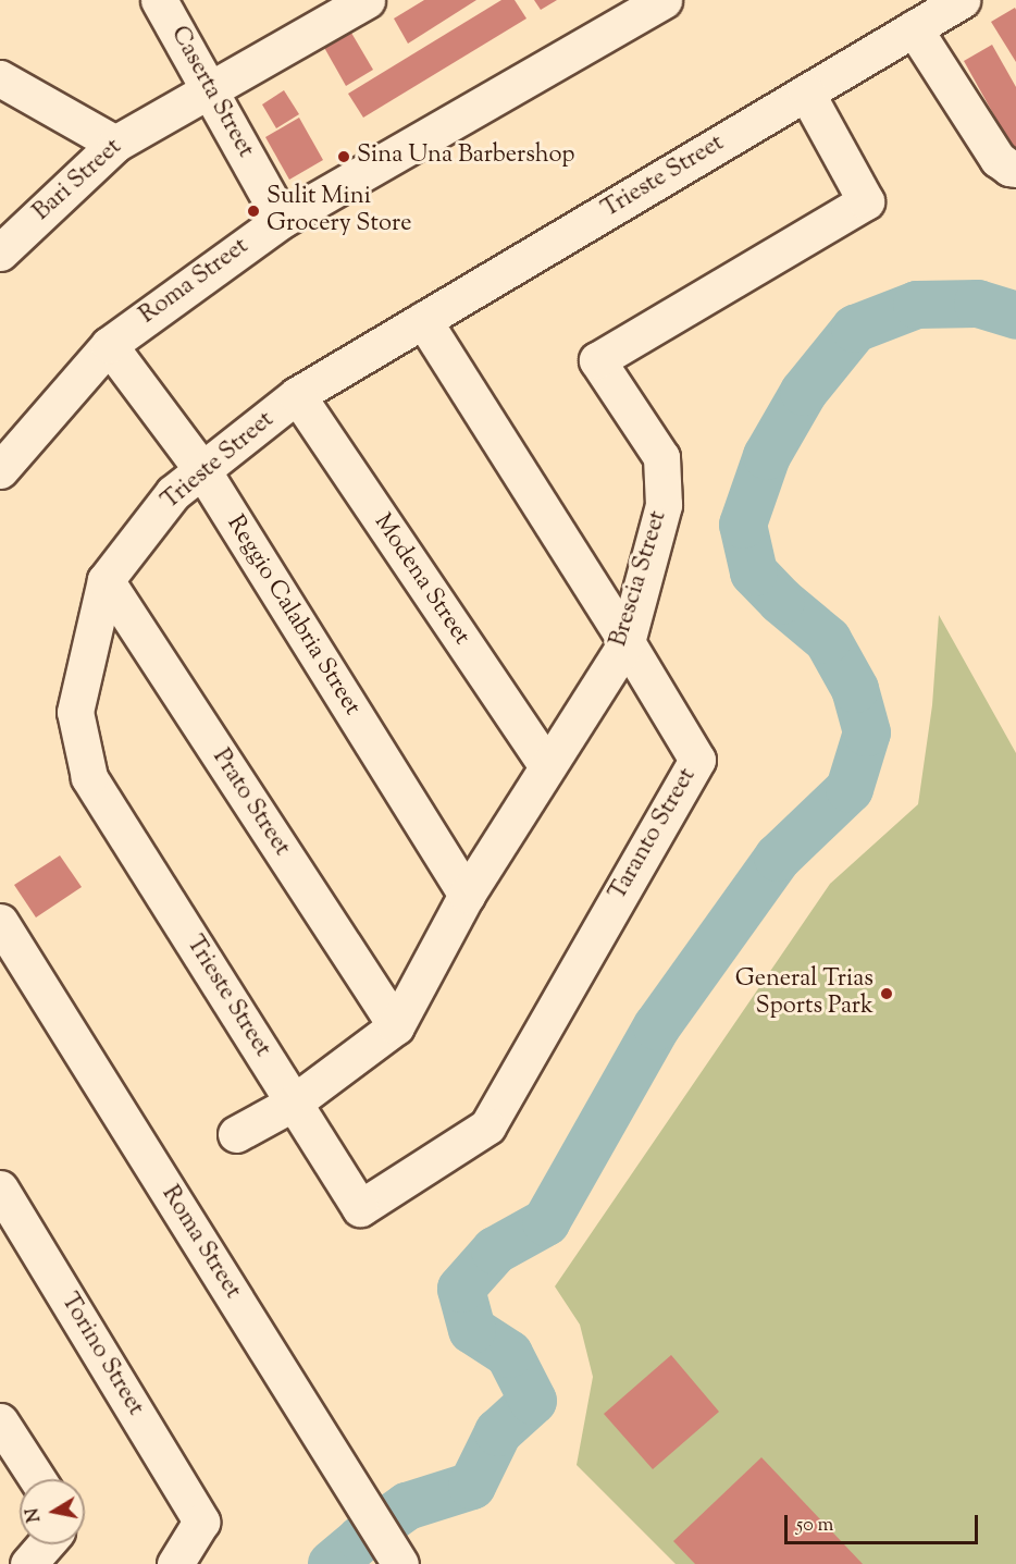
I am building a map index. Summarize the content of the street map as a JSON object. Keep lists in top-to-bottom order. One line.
{"streets":{"street":["Caserta Street","Trieste Street","Bari Street","Roma Street","Brescia Street","Modena Street","Reggio Calabria Street","Prato Street","Taranto Street","Torino Street"]},"crossings":[["Caserta Street","Bari Street"],["Caserta Street","Roma Street"],["Trieste Street","Brescia Street"],["Trieste Street","Modena Street"],["Trieste Street","Reggio Calabria Street"],["Trieste Street","Prato Street"],["Trieste Street","Taranto Street"],["Roma Street","Reggio Calabria Street"],["Brescia Street","Modena Street"],["Brescia Street","Reggio Calabria Street"],["Brescia Street","Prato Street"],["Brescia Street","Taranto Street"]],"places":["Sina Una Barbershop","Sulit Mini Grocery Store","General Trias Sports Park"],"scale_bar":"50 m","north":"left"}
